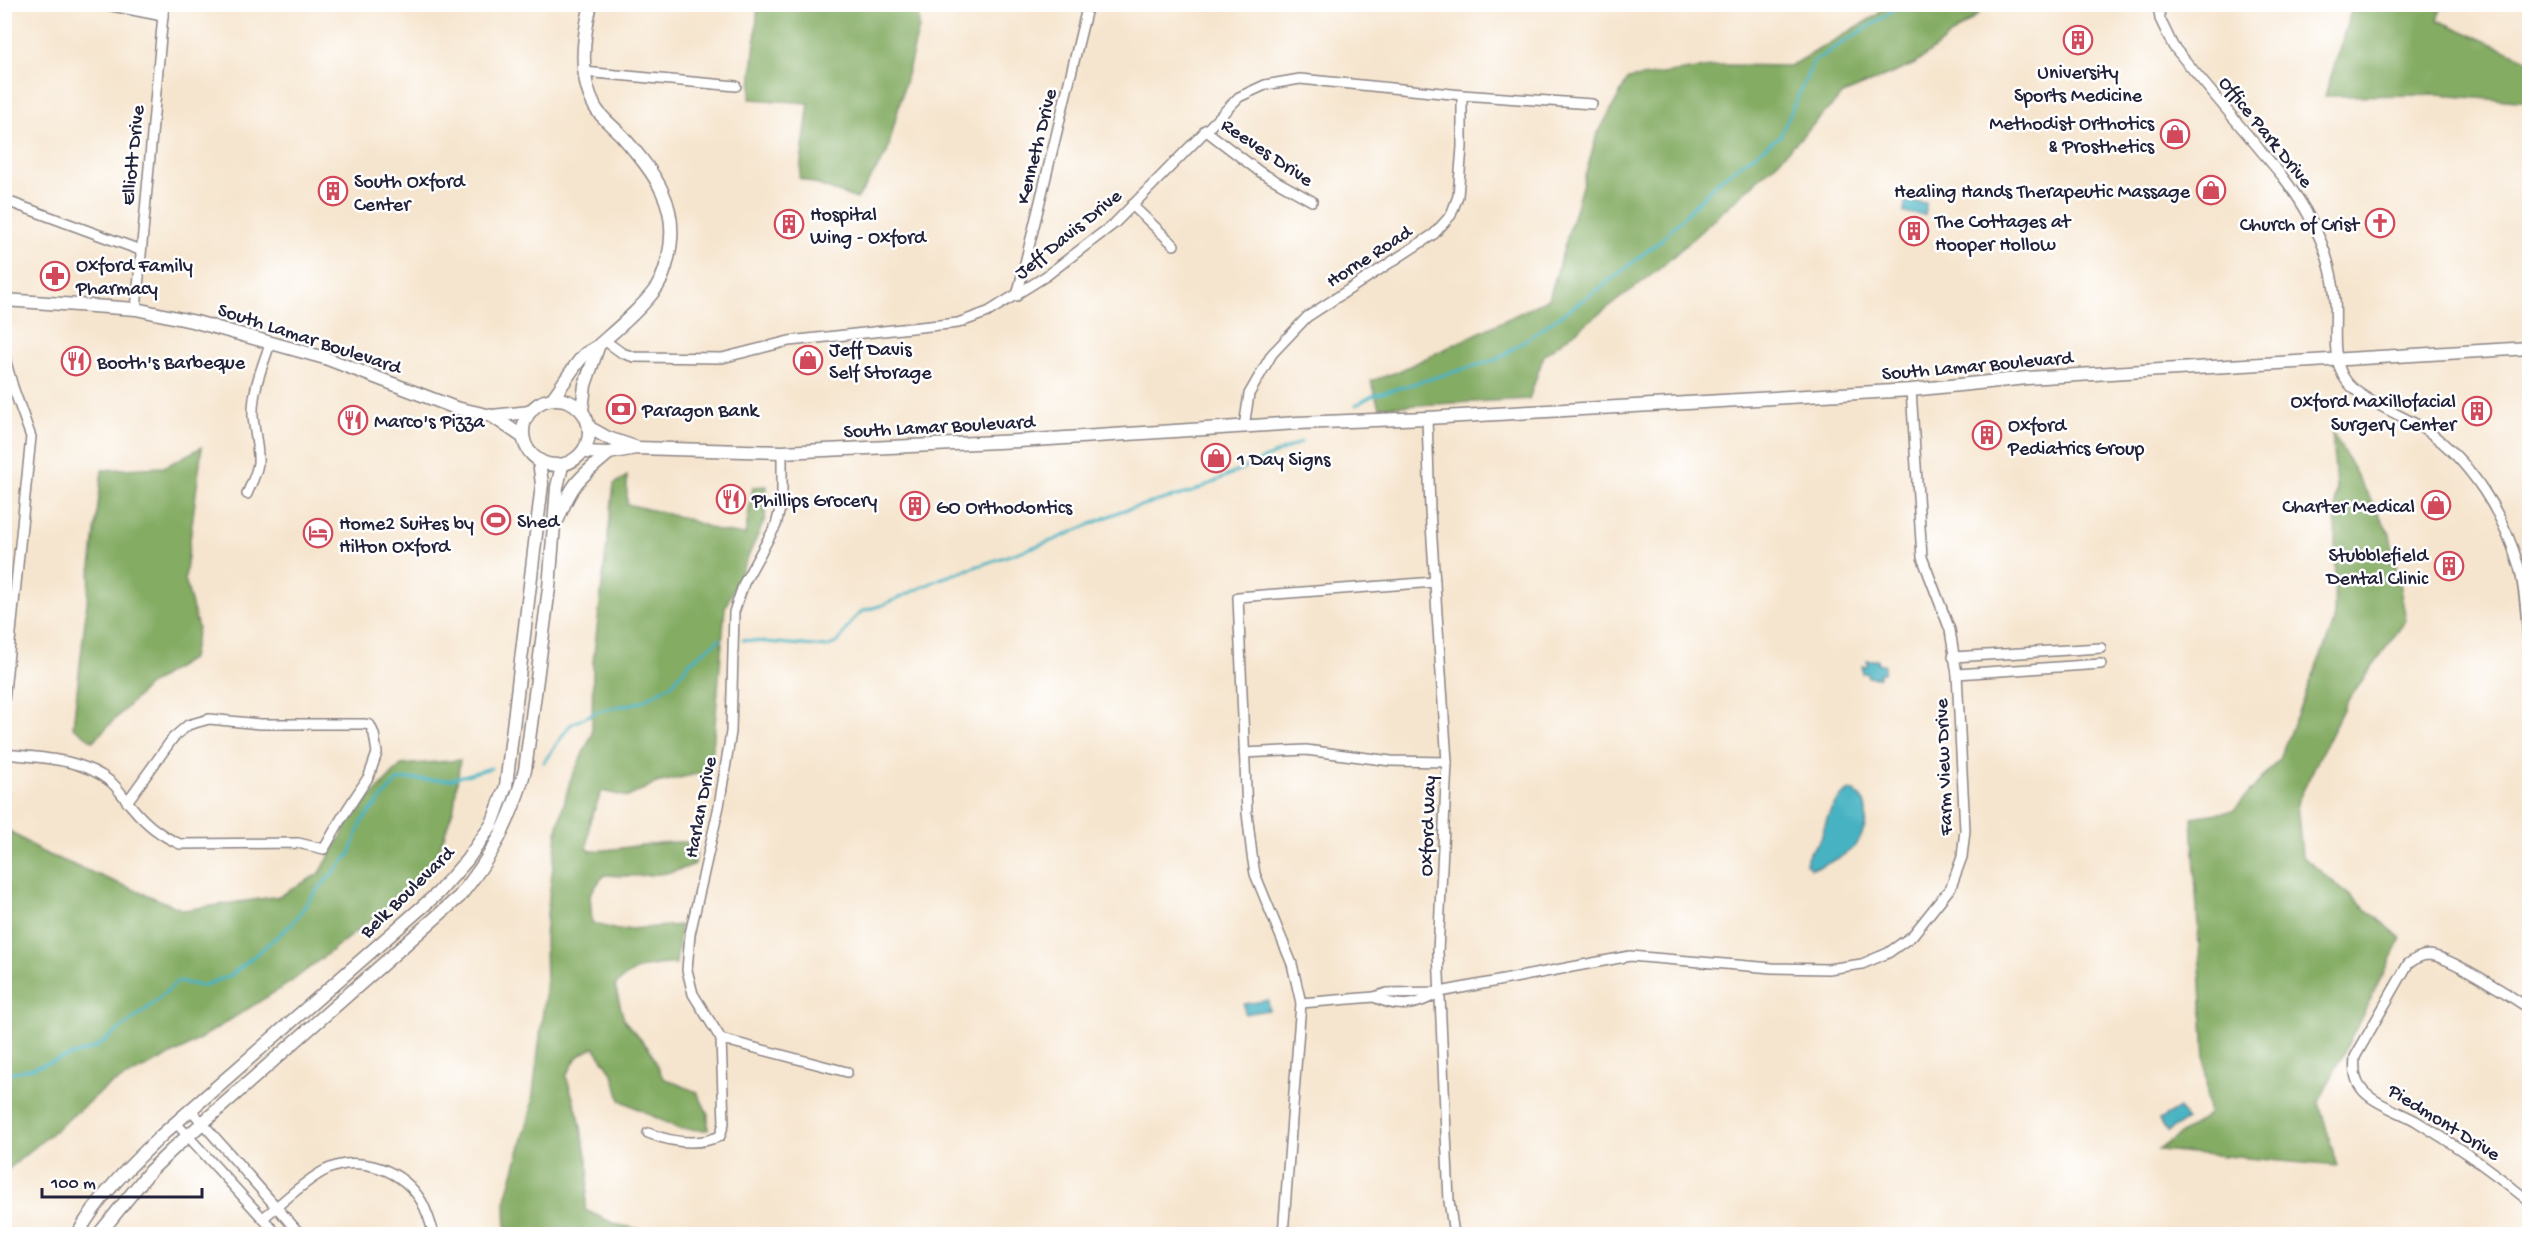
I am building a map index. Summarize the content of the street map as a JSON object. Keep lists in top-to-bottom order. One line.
{"streets":{"street":["Office Park Drive","Kenneth Drive","Reeves Drive","Elliott Drive","Jeff Davis Drive","Horne Road","South Lamar Boulevard","Farm View Drive","Harlan Drive","Oxford Way","Belk Boulevard","Piedmont Drive"]},"crossings":[["Office Park Drive","South Lamar Boulevard"],["Kenneth Drive","Jeff Davis Drive"],["Reeves Drive","Jeff Davis Drive"],["Elliott Drive","South Lamar Boulevard"],["Jeff Davis Drive","Horne Road"],["Horne Road","South Lamar Boulevard"],["South Lamar Boulevard","Farm View Drive"],["South Lamar Boulevard","Harlan Drive"],["South Lamar Boulevard","Oxford Way"],["South Lamar Boulevard","Belk Boulevard"],["Farm View Drive","Oxford Way"]],"places":{"building":["University Sports Medicine","South Oxford Center","Hospital Wing - Oxford","The Cottages at Hooper Hollow","Oxford Maxillofacial Surgery Center","Oxford Pediatrics Group","GO Orthodontics","Stubblefield Dental Clinic"],"shop":["Methodist Orthotics & Prosthetics","Healing Hands Therapeutic Massage","Jeff Davis Self Storage","1 Day Signs","Charter Medical"],"church":["Church of Crist"],"pharmacy":["Oxford Family Pharmacy"],"restaurant":["Booth's Barbeque","Marco's Pizza","Phillips Grocery"],"bank":["Paragon Bank"],"sports":["Shed"],"hotel":["Home2 Suites by Hilton Oxford"]},"scale_bar":"100 m"}
